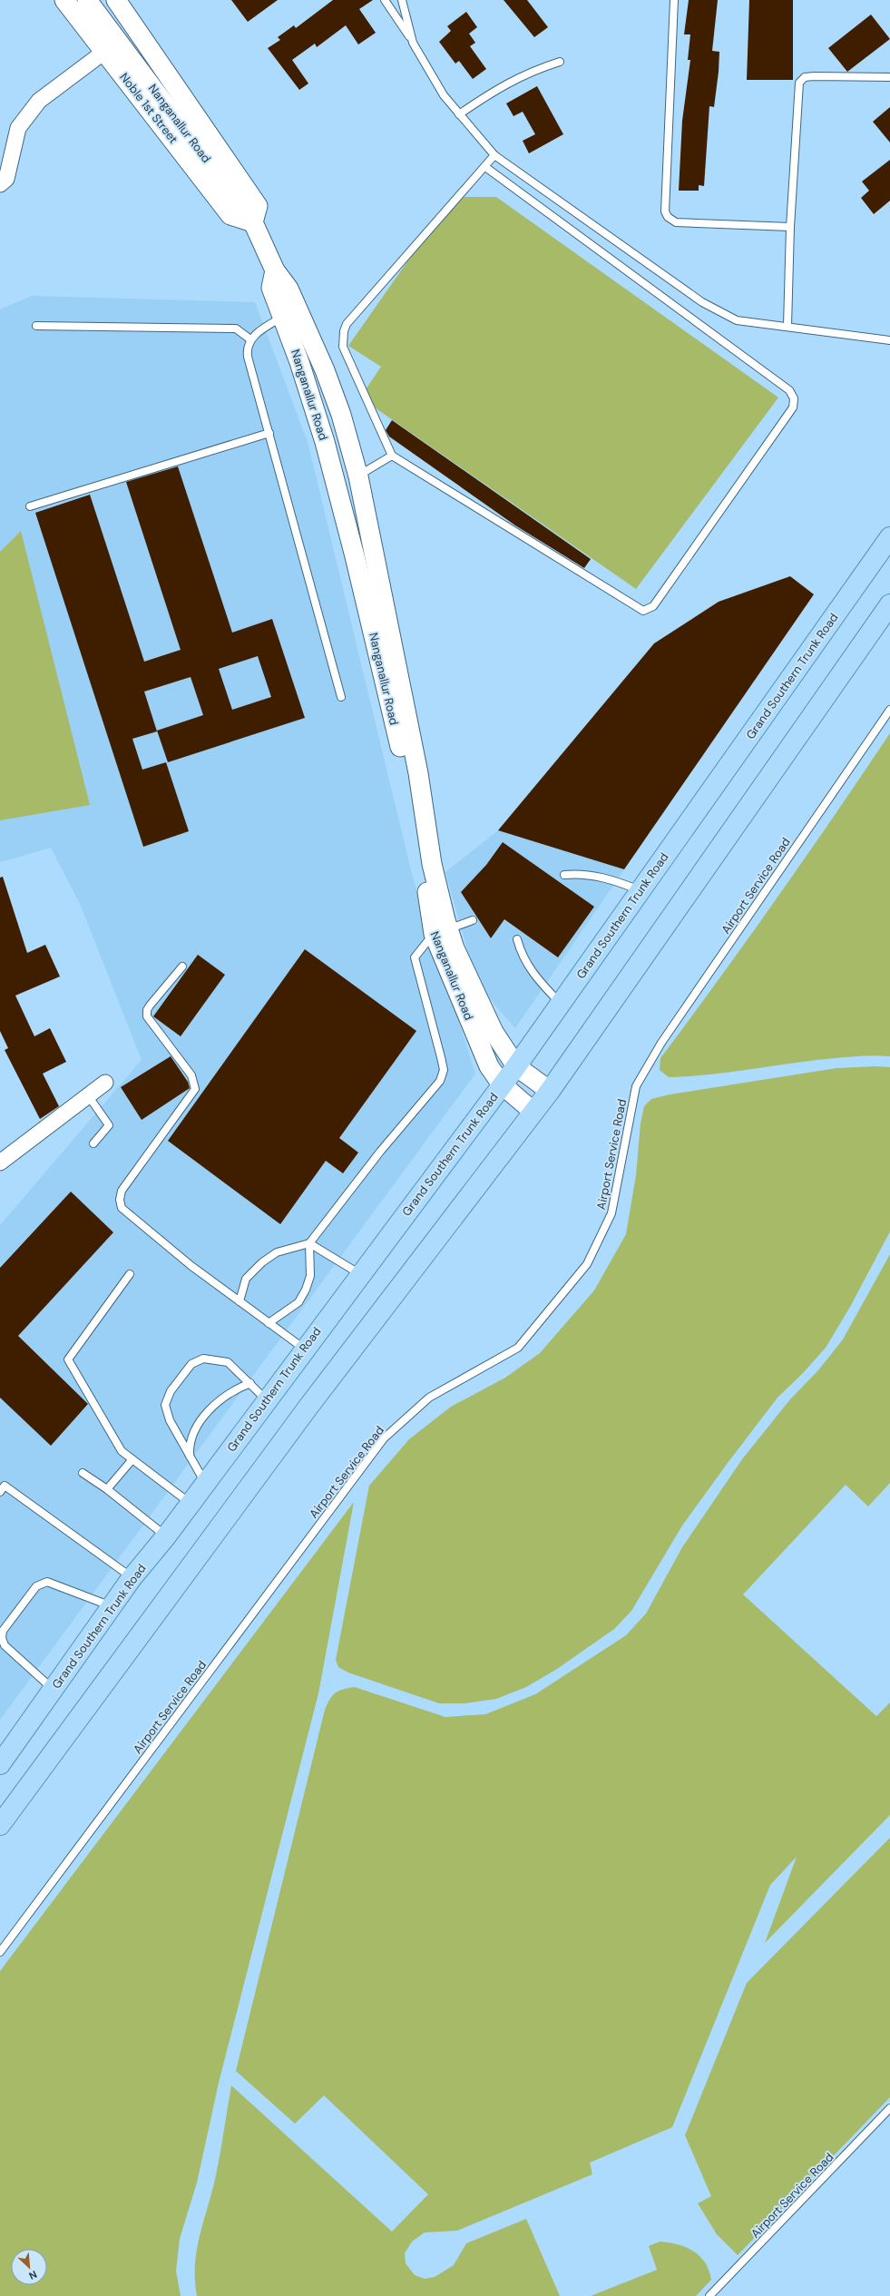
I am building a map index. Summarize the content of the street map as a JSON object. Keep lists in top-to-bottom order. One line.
{"streets":{"main road":["Grand Southern Trunk Road"],"street":["Noble 1st Street","Nanganallur Road"],"lane":["Airport Service Road"]},"crossings":[["Noble 1st Street","Nanganallur Road"],["Nanganallur Road","Grand Southern Trunk Road"]],"north":"bottom right"}
